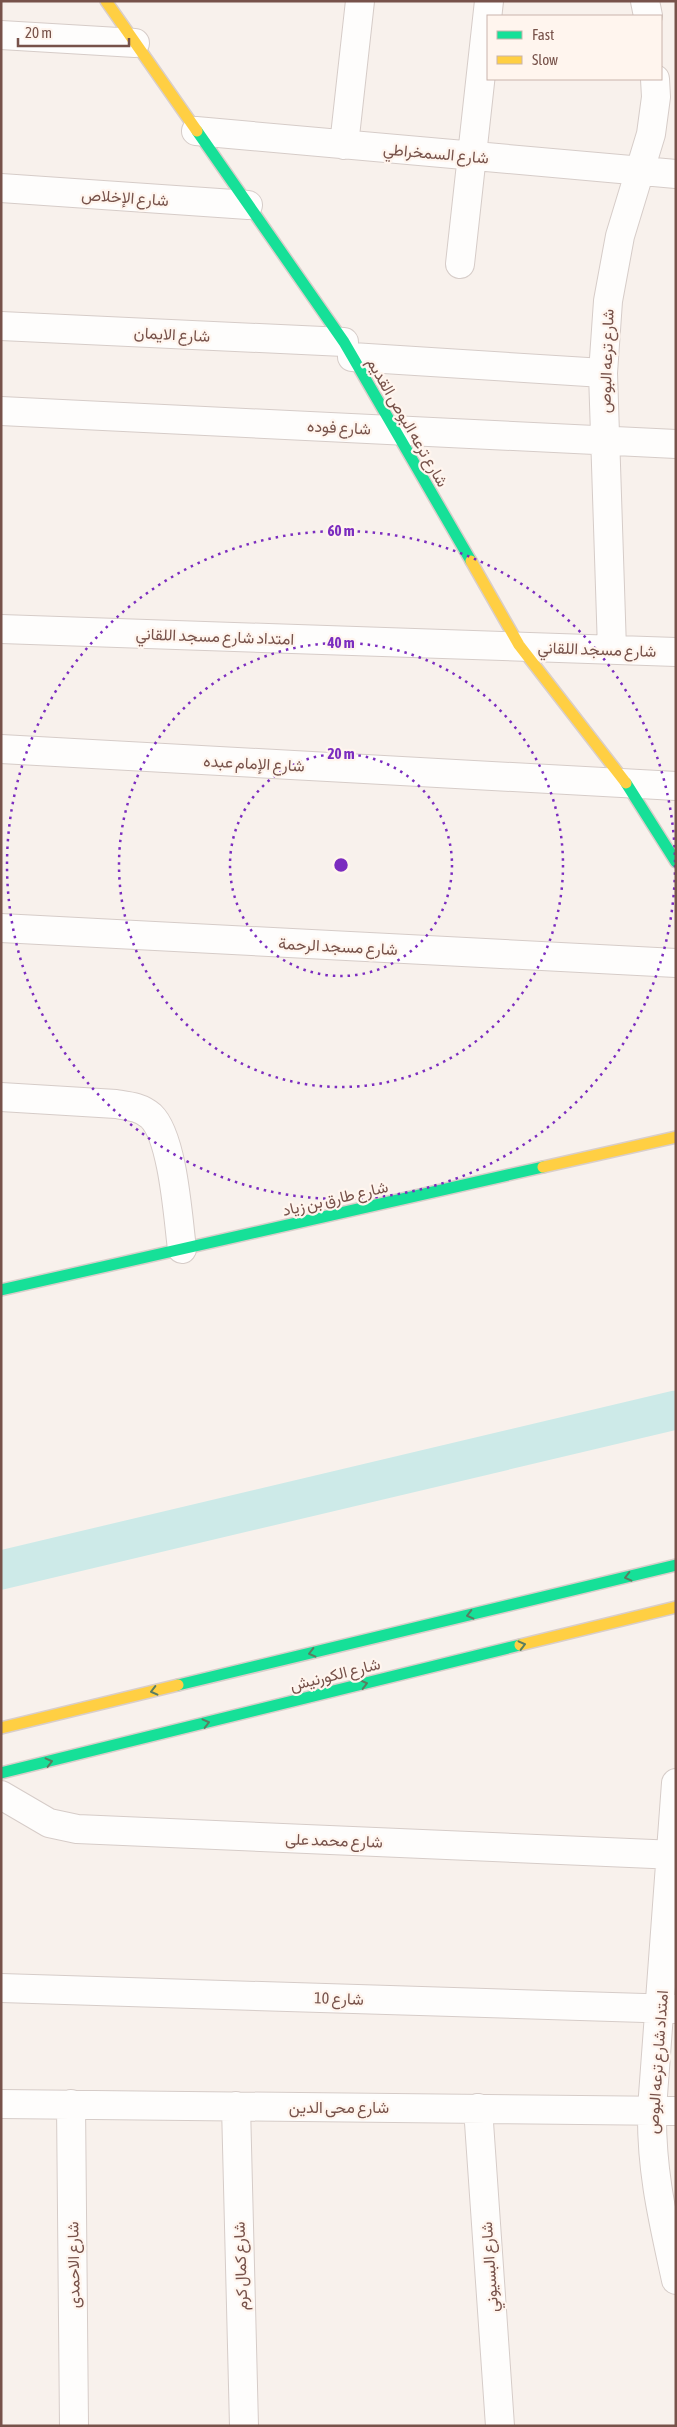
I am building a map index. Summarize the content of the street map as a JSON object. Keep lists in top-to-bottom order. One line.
{"streets":{"main road":["شارع ترعه البوص القديم","شارع طارق بن زياد","شارع الكورنيش"],"street":["شارع السمخراطي","شارع الإخلاص","شارع الايمان","شارع ترعه البوص","شارع فوده","امتداد شارع مسجد اللقاني","شارع مسجد اللقاني","شارع الإمام عبده","شارع مسجد الرحمة","شارع محمد على","شارع 10","امتداد شارع ترعه البوص","شارع محى الدين","شارع الاحمدى","شارع كمال كرم","شارع البسيوني"]},"crossings":[["شارع السمخراطي","شارع ترعه البوص"],["شارع السمخراطي","شارع ترعه البوص القديم"],["شارع الإخلاص","شارع ترعه البوص القديم"],["شارع الايمان","شارع ترعه البوص القديم"],["شارع ترعه البوص","شارع فوده"],["شارع ترعه البوص","شارع مسجد اللقاني"],["شارع ترعه البوص القديم","شارع فوده"],["شارع ترعه البوص القديم","امتداد شارع مسجد اللقاني"],["شارع ترعه البوص القديم","شارع مسجد اللقاني"],["شارع ترعه البوص القديم","شارع الإمام عبده"],["امتداد شارع مسجد اللقاني","شارع مسجد اللقاني"],["شارع محمد على","امتداد شارع ترعه البوص"],["شارع 10","امتداد شارع ترعه البوص"],["امتداد شارع ترعه البوص","شارع محى الدين"],["شارع محى الدين","شارع الاحمدى"],["شارع محى الدين","شارع كمال كرم"],["شارع محى الدين","شارع البسيوني"]],"legend":["Fast","Slow"],"scale_bar":"20 m","rings":["60 m","40 m","20 m"]}
